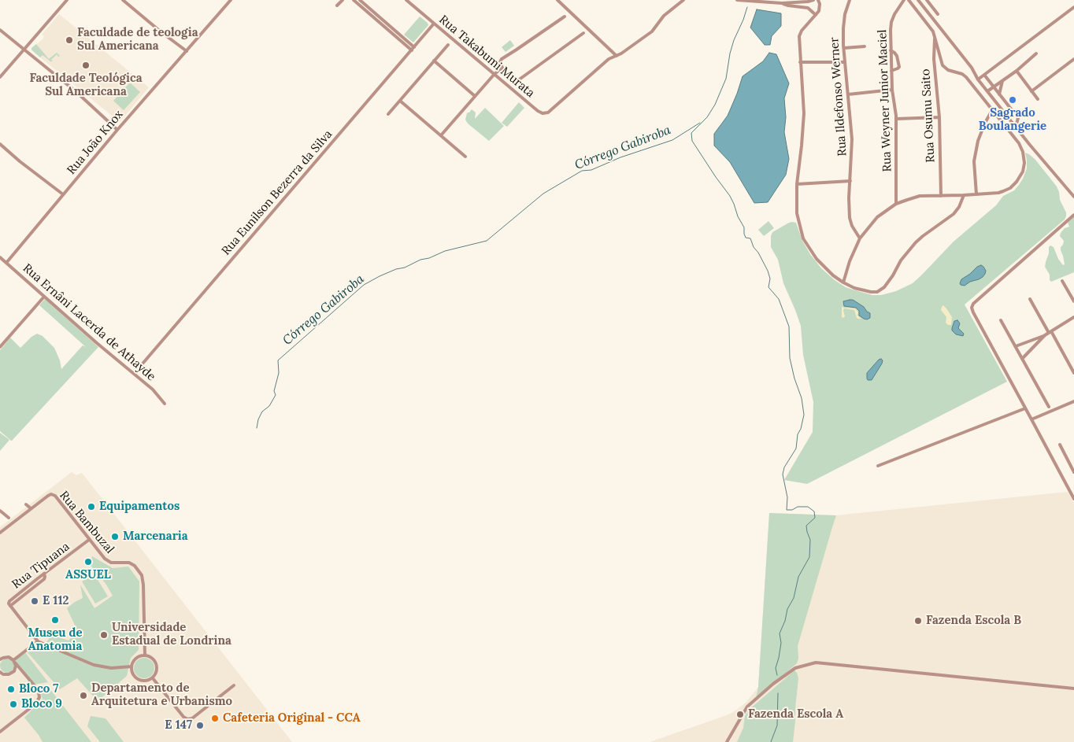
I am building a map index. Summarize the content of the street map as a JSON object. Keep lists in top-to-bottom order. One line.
{"streets":{"street":["Rua Takabumi Murata","Rua Ildefonso Werner","Rua Weyner Junior Maciel","Rua Osumu Saito","Rua João Knox","Rua Eunilson Bezerra da Silva","Rua Ernâni Lacerda de Athayde","Rua Bambuzal","Rua Tipuana"]},"crossings":[["Rua Takabumi Murata","Rua Eunilson Bezerra da Silva"],["Rua João Knox","Rua Ernâni Lacerda de Athayde"],["Rua Eunilson Bezerra da Silva","Rua Ernâni Lacerda de Athayde"],["Rua Bambuzal","Rua Tipuana"]],"water":["Córrego Gabiroba"],"places":["Faculdade de teologia Sul Americana","Faculdade Teológica Sul Americana","Sagrado Boulangerie","Equipamentos","Marcenaria","ASSUEL","E 112","Museu de Anatomia","Fazenda Escola B","Universidade Estadual de Londrina","Bloco 7","Departamento de Arquitetura e Urbanismo","Bloco 9","Fazenda Escola A","Cafeteria Original - CCA","E 147"]}
